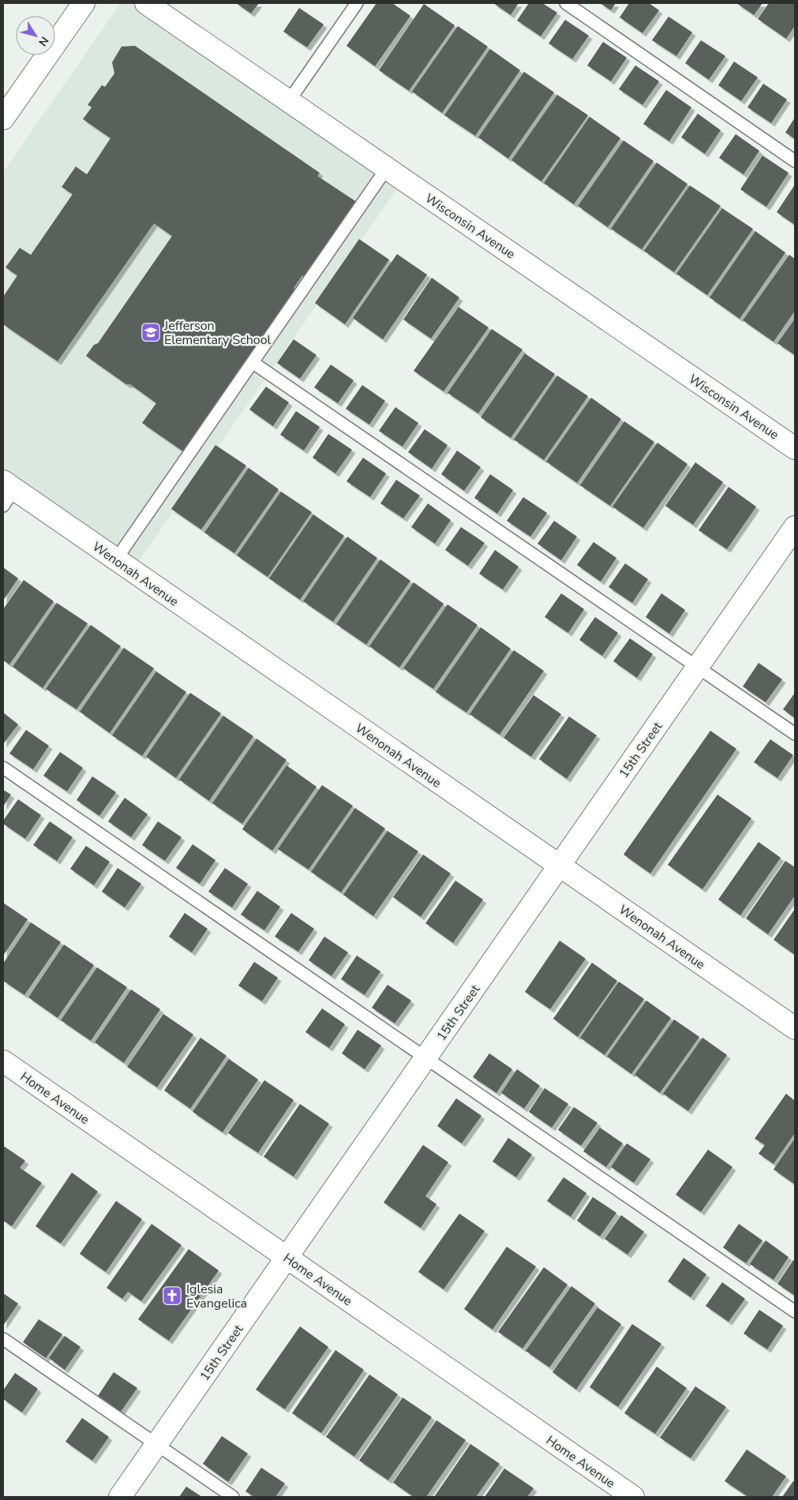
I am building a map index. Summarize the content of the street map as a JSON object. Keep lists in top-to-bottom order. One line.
{"streets":{"street":["Wisconsin Avenue","Wenonah Avenue","15th Street","Home Avenue"]},"crossings":[["Wenonah Avenue","15th Street"],["15th Street","Home Avenue"]],"places":{"school or university":["Jefferson Elementary School"],"church":["Iglesia Evangelica"]},"north":"bottom right"}
